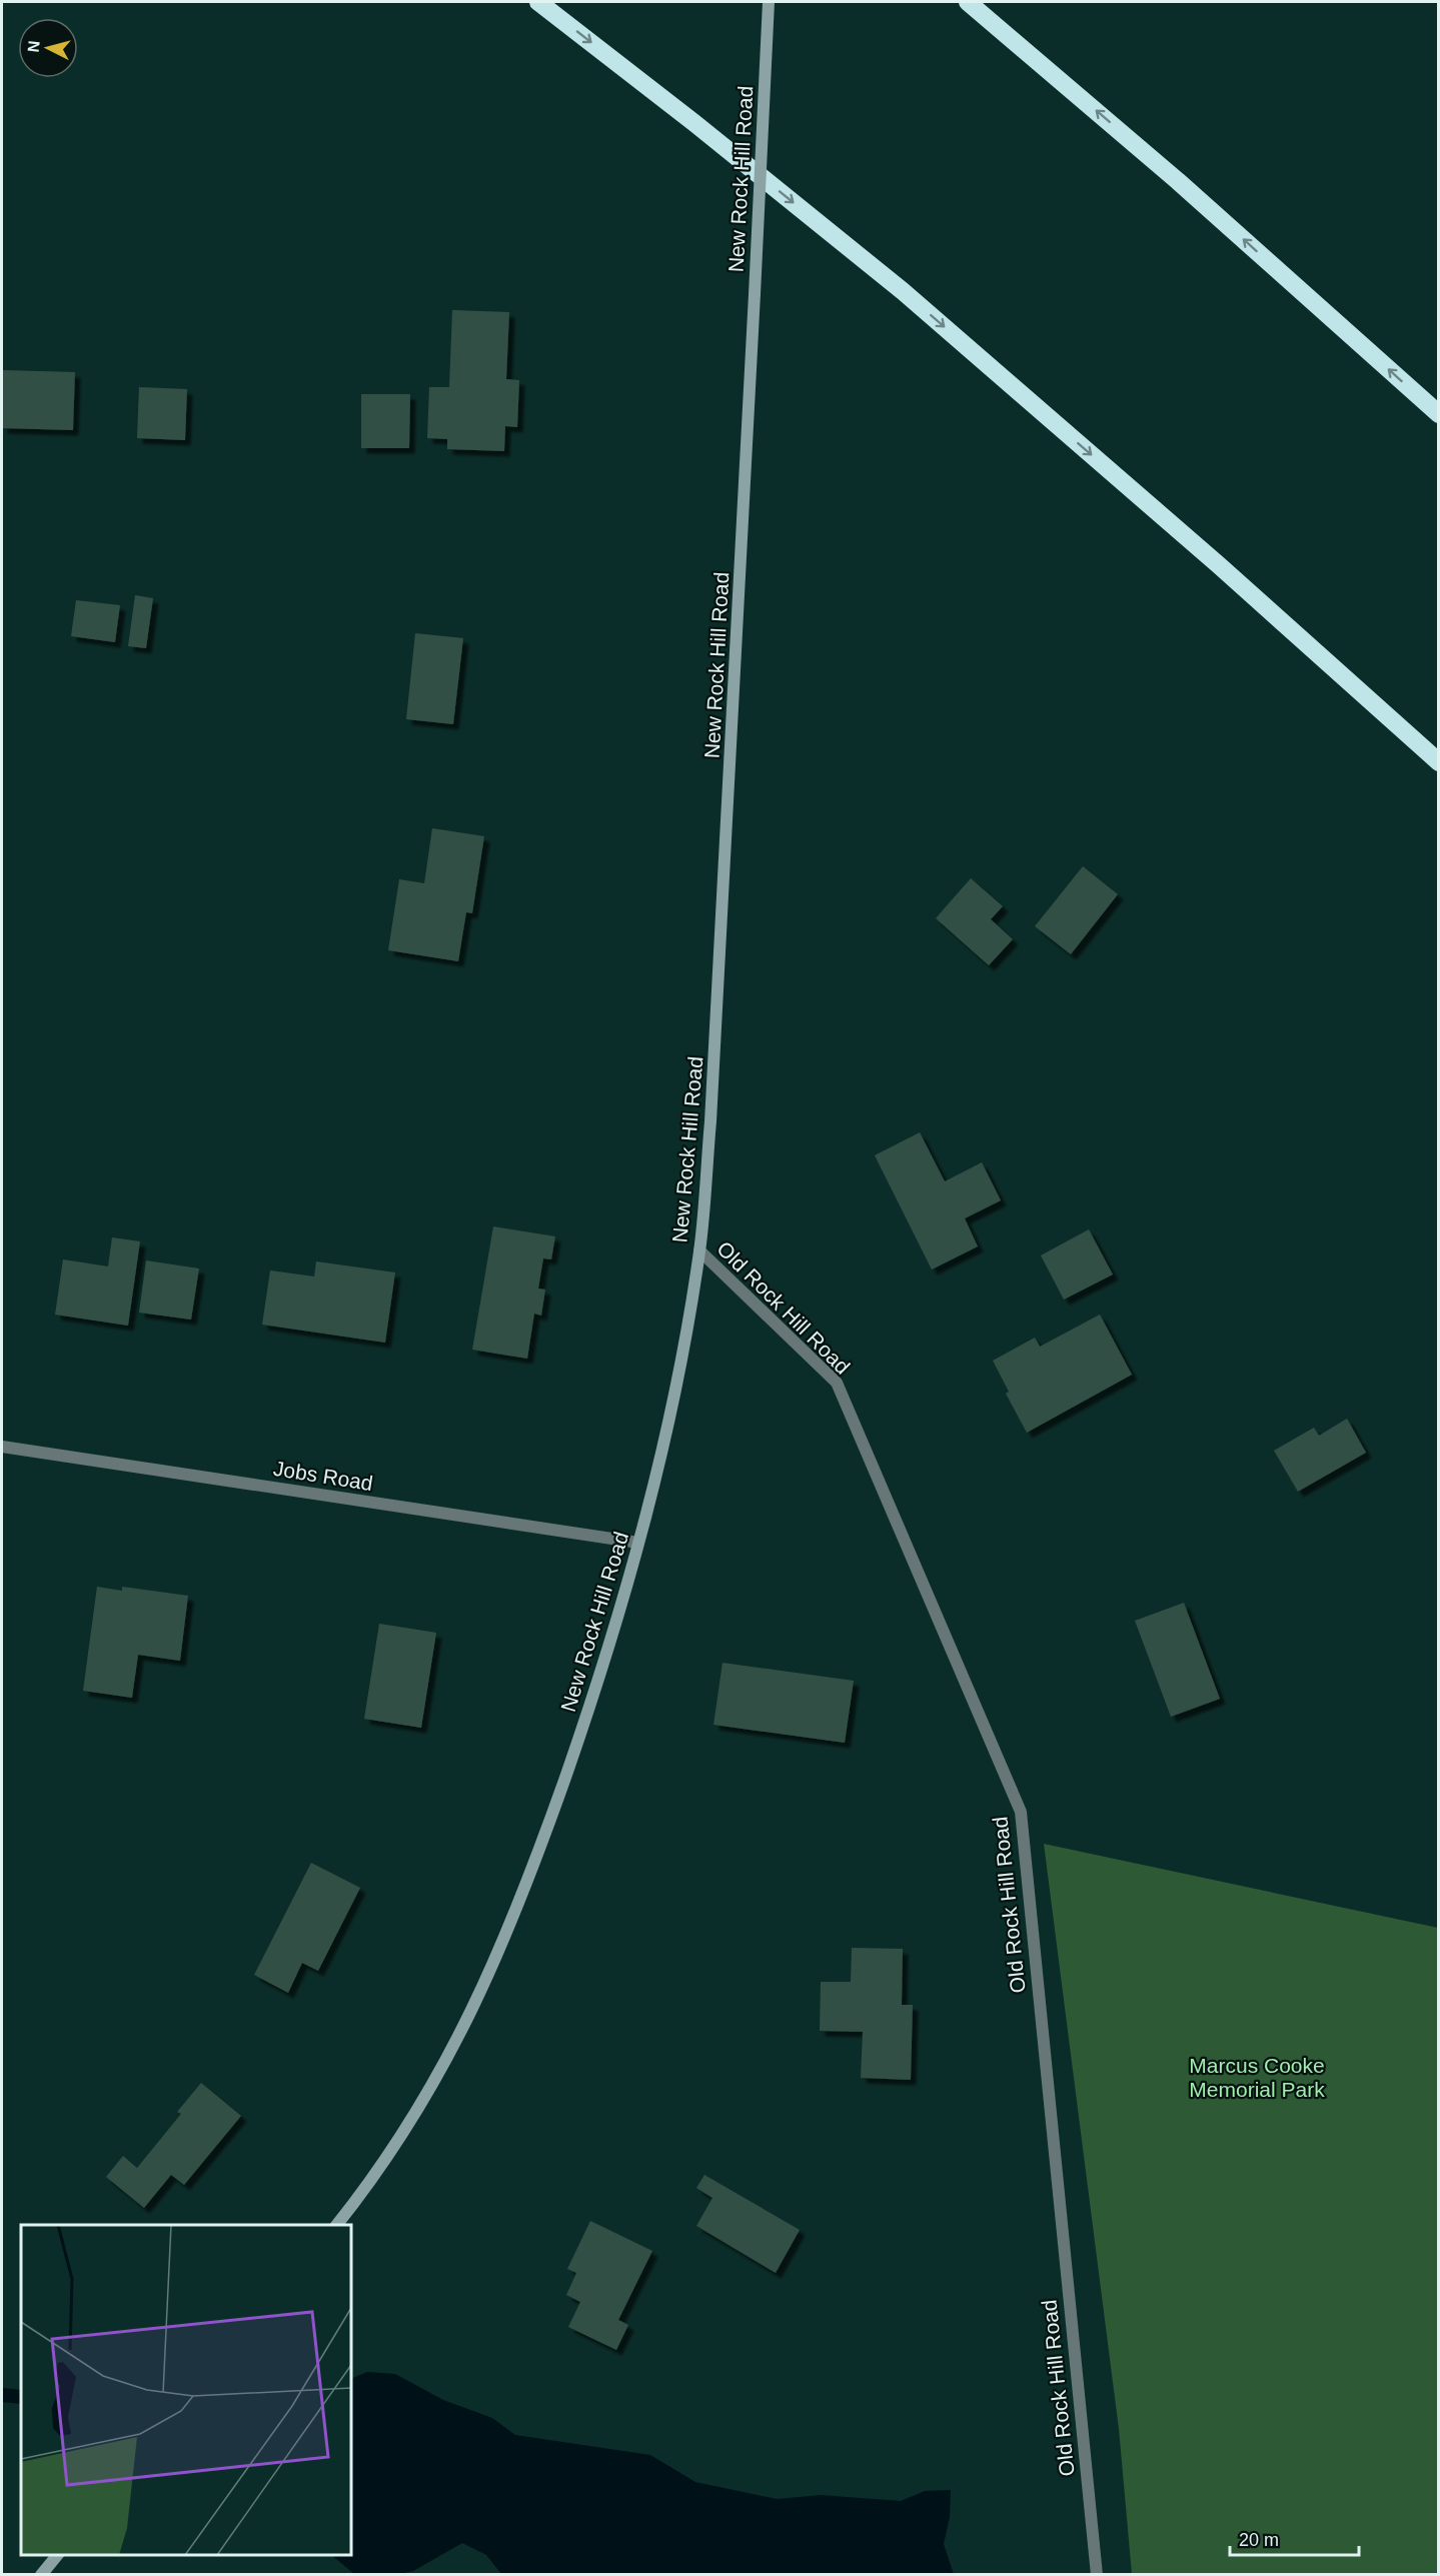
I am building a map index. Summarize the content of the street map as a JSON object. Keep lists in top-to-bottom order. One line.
{"streets":{"main road":["New Rock Hill Road"],"street":["Old Rock Hill Road","Jobs Road"]},"crossings":[["New Rock Hill Road","Old Rock Hill Road"],["New Rock Hill Road","Jobs Road"]],"parks":["Marcus Cooke Memorial Park"],"scale_bar":"20 m","north":"left"}
